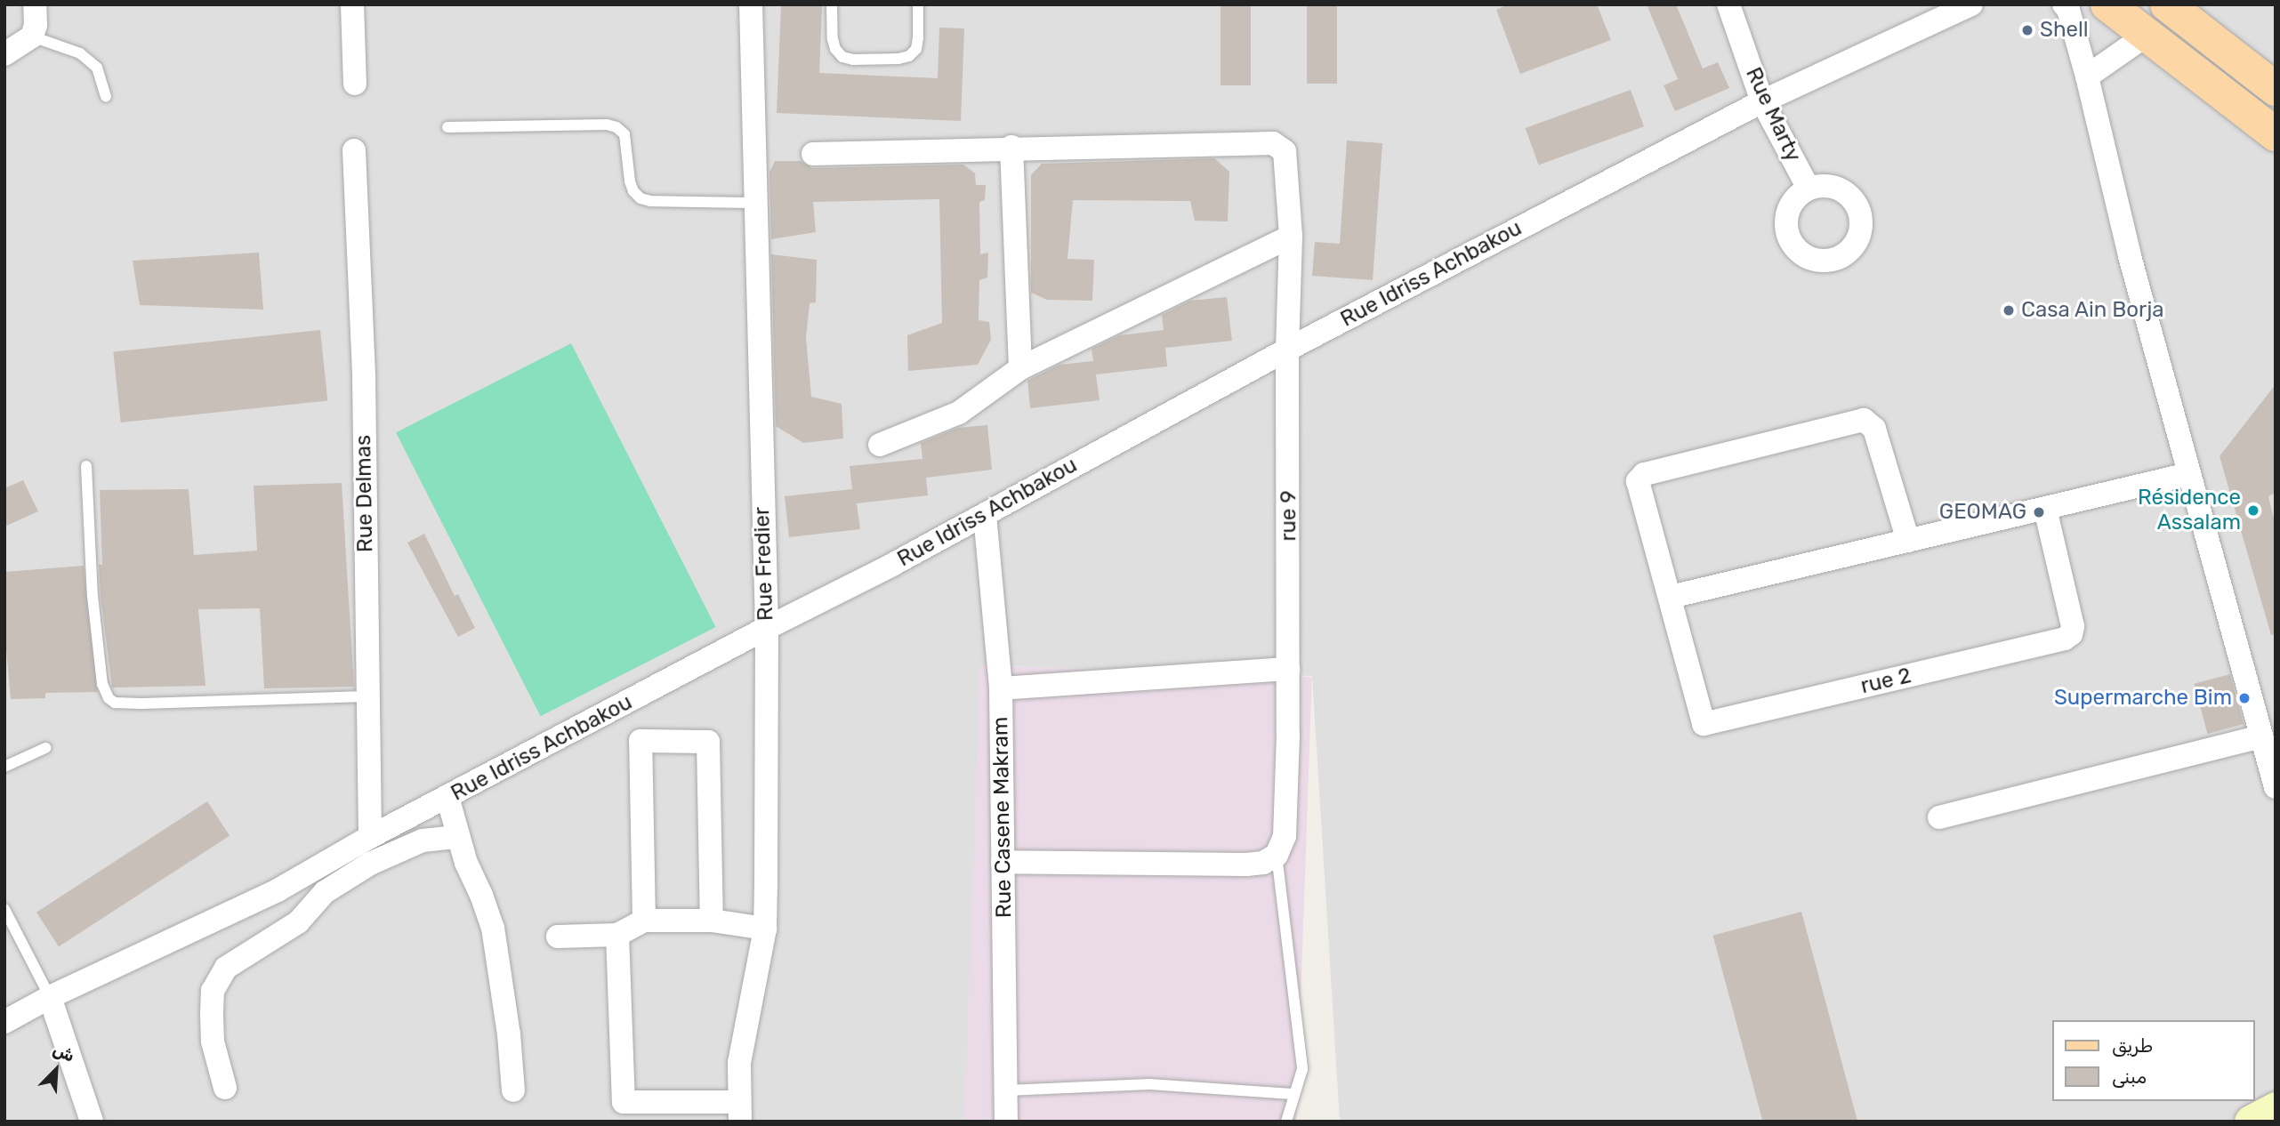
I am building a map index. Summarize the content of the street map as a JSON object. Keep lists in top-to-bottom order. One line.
{"streets":{"street":["Rue Marty","Rue Idriss Achbakou","Rue Delmas","rue 9","Rue Fredier","rue 2","Rue Casene Makram"]},"crossings":[["Rue Marty","Rue Idriss Achbakou"],["Rue Idriss Achbakou","Rue Delmas"],["Rue Idriss Achbakou","rue 9"],["Rue Idriss Achbakou","Rue Fredier"],["Rue Idriss Achbakou","Rue Casene Makram"]],"places":["Shell","Casa Ain Borja","Résidence Assalam","GEOMAG","Supermarche Bim"],"legend":["طريق","مبنى"],"north":"top right"}
